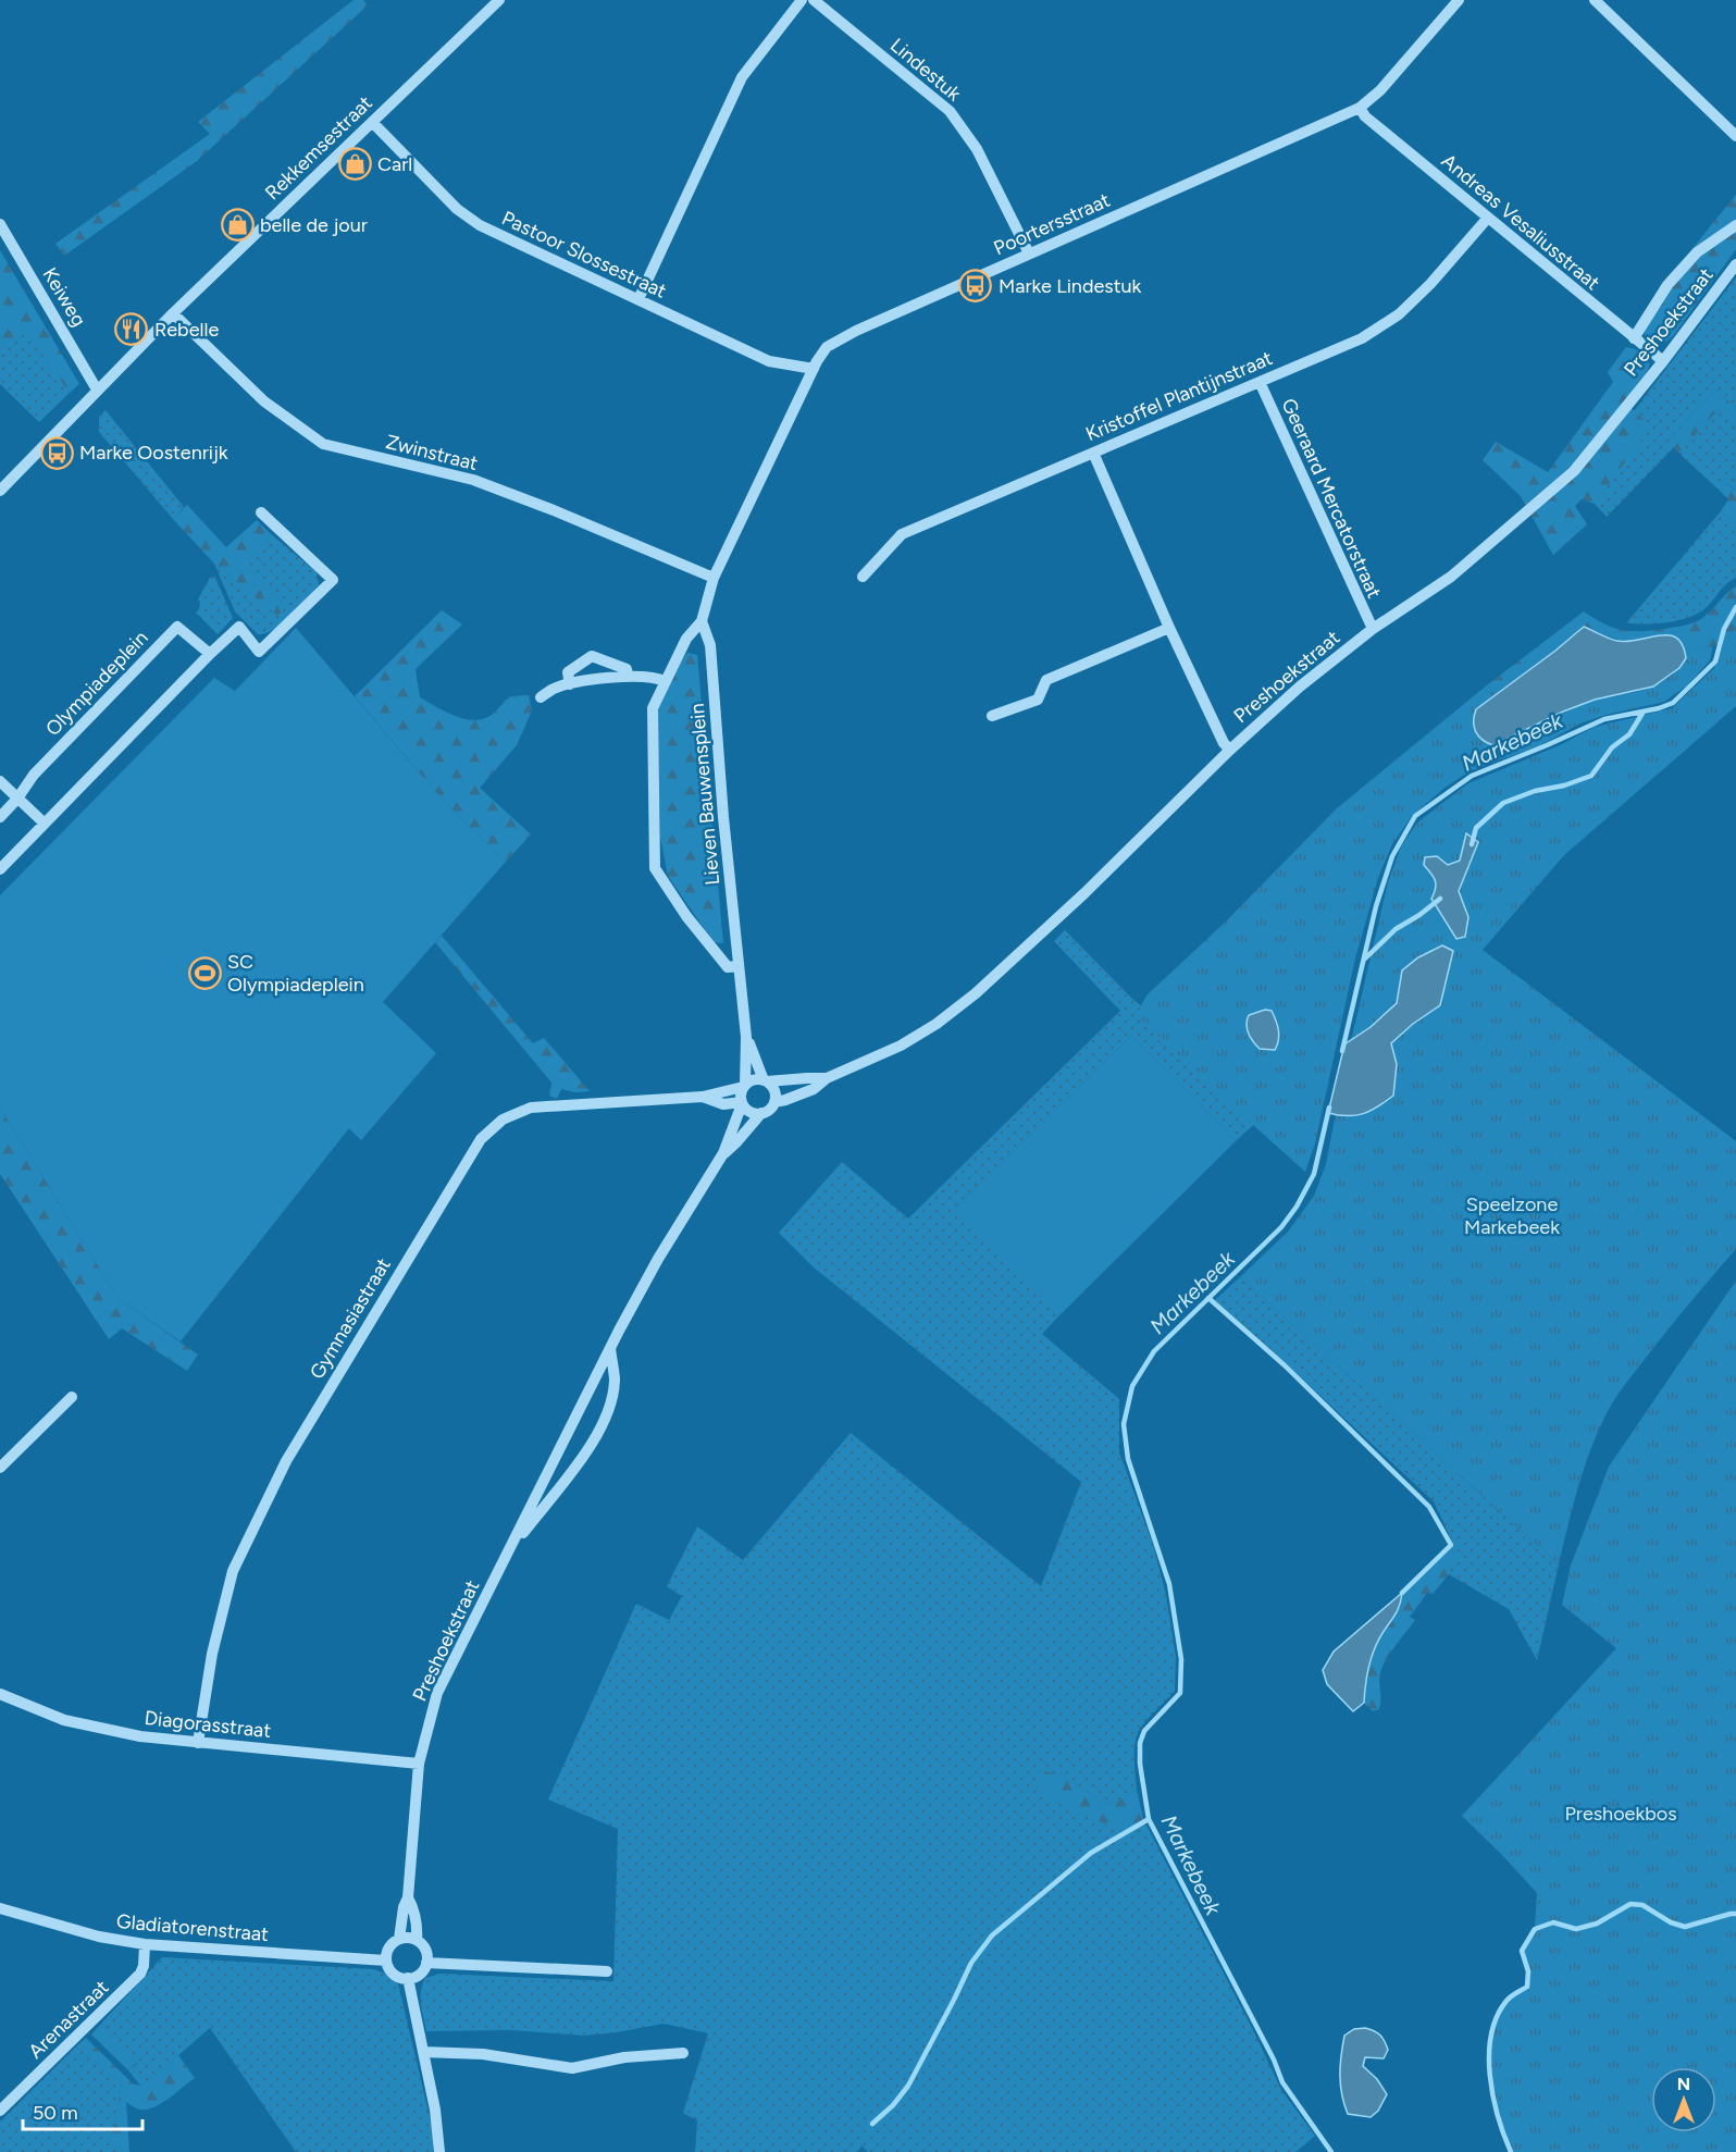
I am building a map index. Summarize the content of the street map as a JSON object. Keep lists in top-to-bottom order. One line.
{"streets":{"street":["Lindestuk","Rekkemsestraat","Andreas Vesaliusstraat","Poortersstraat","Pastoor Slossestraat","Keiweg","Preshoekstraat","Kristoffel Plantijnstraat","Zwinstraat","Geeraard Mercatorstraat","Olympiadeplein","Lieven Bauwensplein","Gymnasiastraat","Diagorasstraat","Gladiatorenstraat","Arenastraat"]},"crossings":[["Lindestuk","Poortersstraat"],["Rekkemsestraat","Pastoor Slossestraat"],["Rekkemsestraat","Keiweg"],["Rekkemsestraat","Zwinstraat"],["Andreas Vesaliusstraat","Poortersstraat"],["Andreas Vesaliusstraat","Preshoekstraat"],["Andreas Vesaliusstraat","Kristoffel Plantijnstraat"],["Poortersstraat","Pastoor Slossestraat"],["Poortersstraat","Zwinstraat"],["Poortersstraat","Lieven Bauwensplein"],["Preshoekstraat","Geeraard Mercatorstraat"],["Preshoekstraat","Lieven Bauwensplein"],["Preshoekstraat","Gymnasiastraat"],["Preshoekstraat","Diagorasstraat"],["Preshoekstraat","Gladiatorenstraat"],["Kristoffel Plantijnstraat","Geeraard Mercatorstraat"],["Zwinstraat","Lieven Bauwensplein"],["Lieven Bauwensplein","Gymnasiastraat"],["Gymnasiastraat","Diagorasstraat"],["Gladiatorenstraat","Arenastraat"]],"water":["Markebeek"],"parks":["Speelzone Markebeek","Preshoekbos"],"places":{"shop":["Carl","belle de jour"],"bus stop":["Marke Lindestuk","Marke Oostenrijk"],"restaurant":["Rebelle"],"sports":["SC Olympiadeplein"]},"scale_bar":"50 m","north":"top"}
